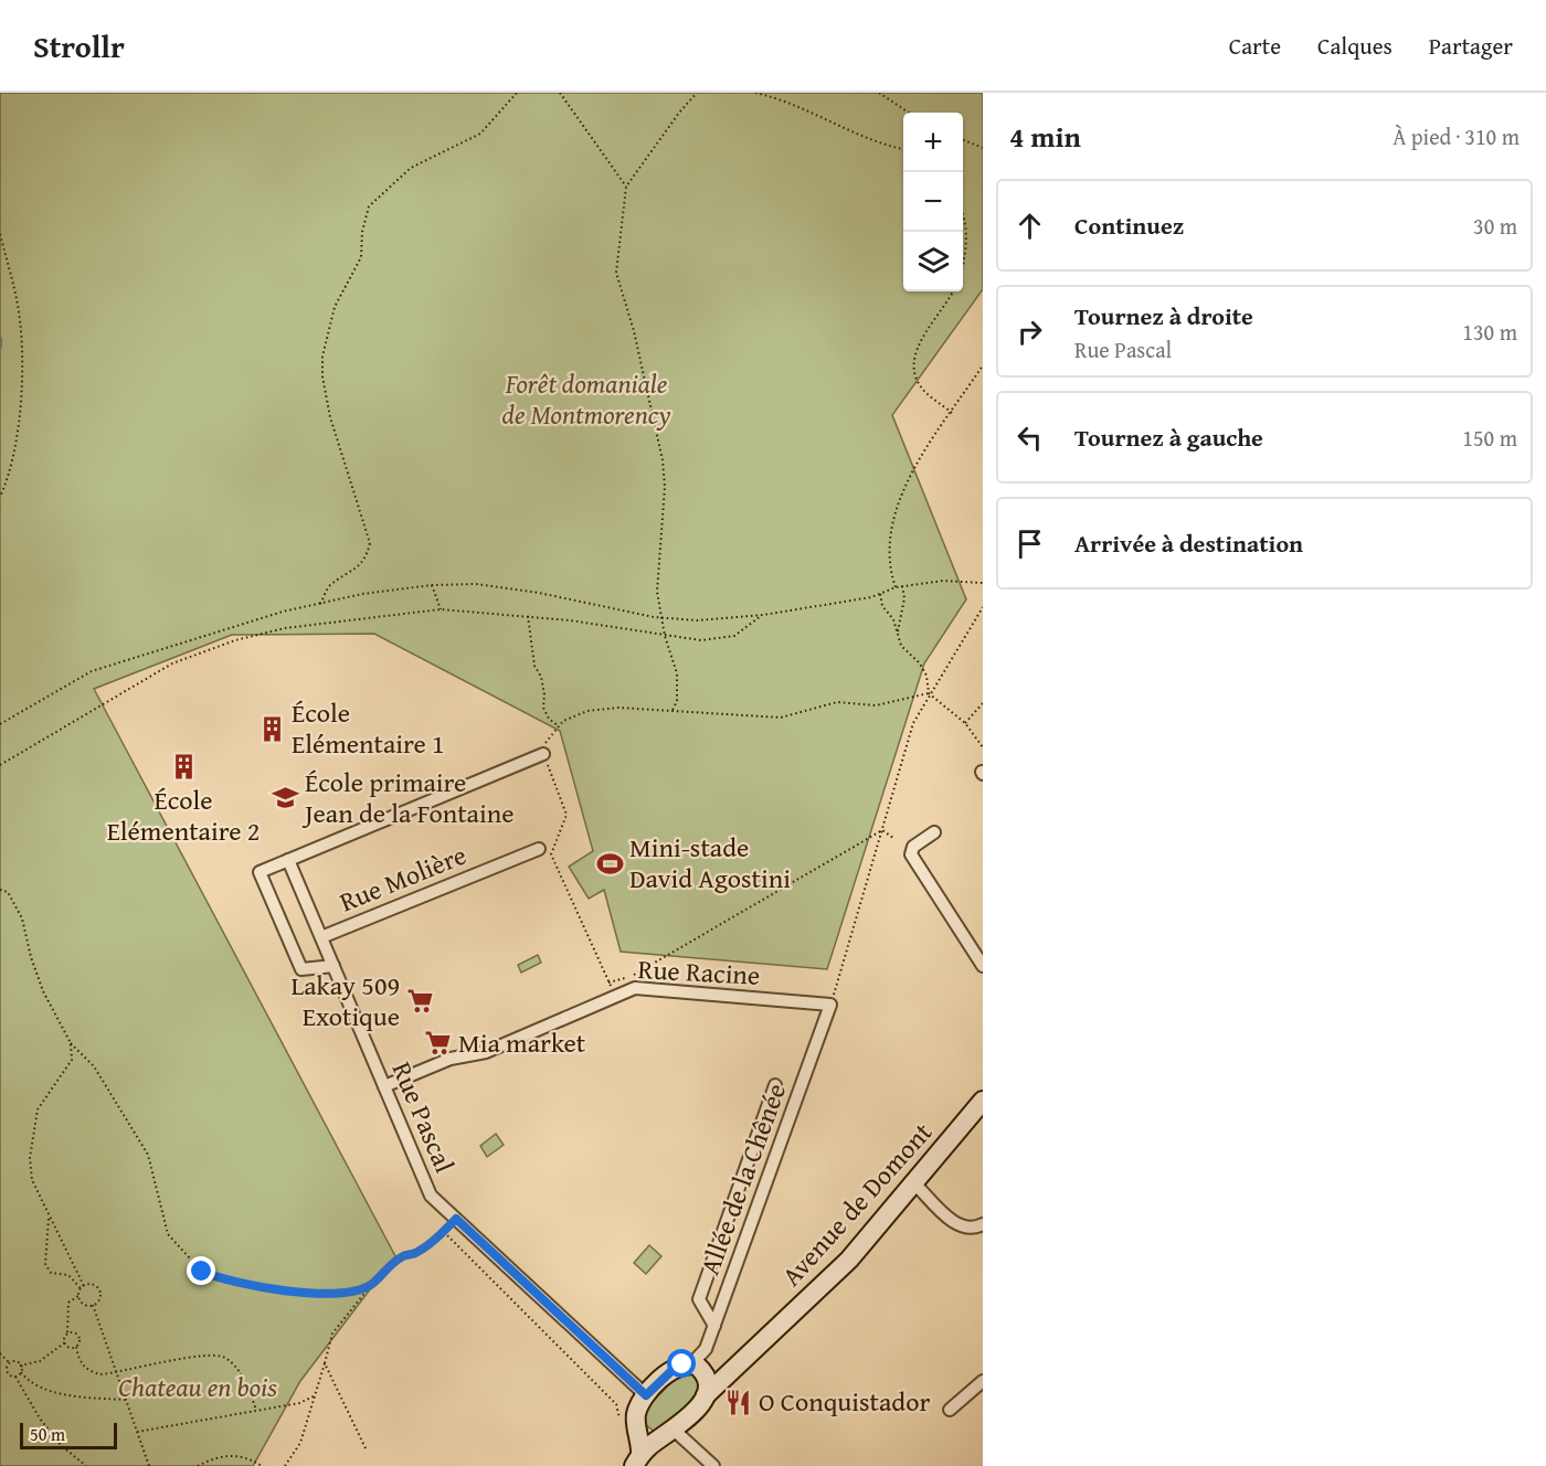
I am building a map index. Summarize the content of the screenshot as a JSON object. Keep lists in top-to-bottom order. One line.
{"streets":{"main road":["Avenue de Domont"],"street":["Rue Molière","Rue Racine","Rue Pascal","Allée de la Chênée"]},"crossings":[["Rue Molière","Rue Pascal"],["Rue Racine","Rue Pascal"],["Rue Racine","Allée de la Chênée"]],"parks":["Forêt domaniale de Montmorency","Chateau en bois"],"places":{"building":["École Elémentaire 1","École Elémentaire 2"],"school or university":["École primaire Jean de la Fontaine"],"sports":["Mini-stade David Agostini"],"supermarket":["Lakay 509 Exotique","Mia market"],"restaurant":["O Conquistador"]},"scale_bar":"50 m","page":{"header":"Strollr","nav":["Carte","Calques","Partager"],"heading":["4 min","À pied · 310 m"],"map_buttons":["+","−"],"list":[["Continuez","30 m"],["Tournez à droite","Rue Pascal","130 m"],["Tournez à gauche","150 m"],"Arrivée à destination"],"scale":"50 m"}}
